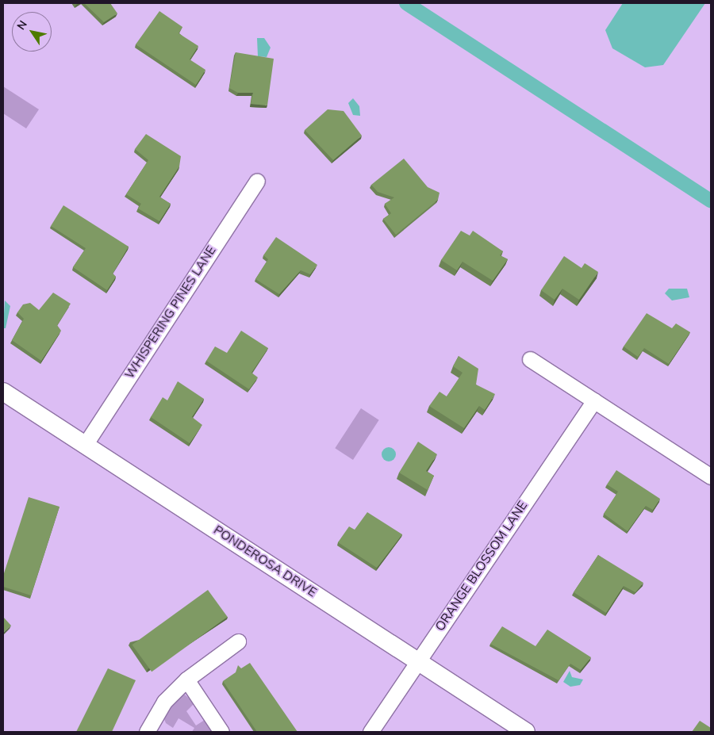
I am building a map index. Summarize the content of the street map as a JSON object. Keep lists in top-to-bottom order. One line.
{"streets":{"street":["WHISPERING PINES LANE","PONDEROSA DRIVE","ORANGE BLOSSOM LANE"]},"crossings":[["WHISPERING PINES LANE","PONDEROSA DRIVE"],["PONDEROSA DRIVE","ORANGE BLOSSOM LANE"]],"north":"top left"}
